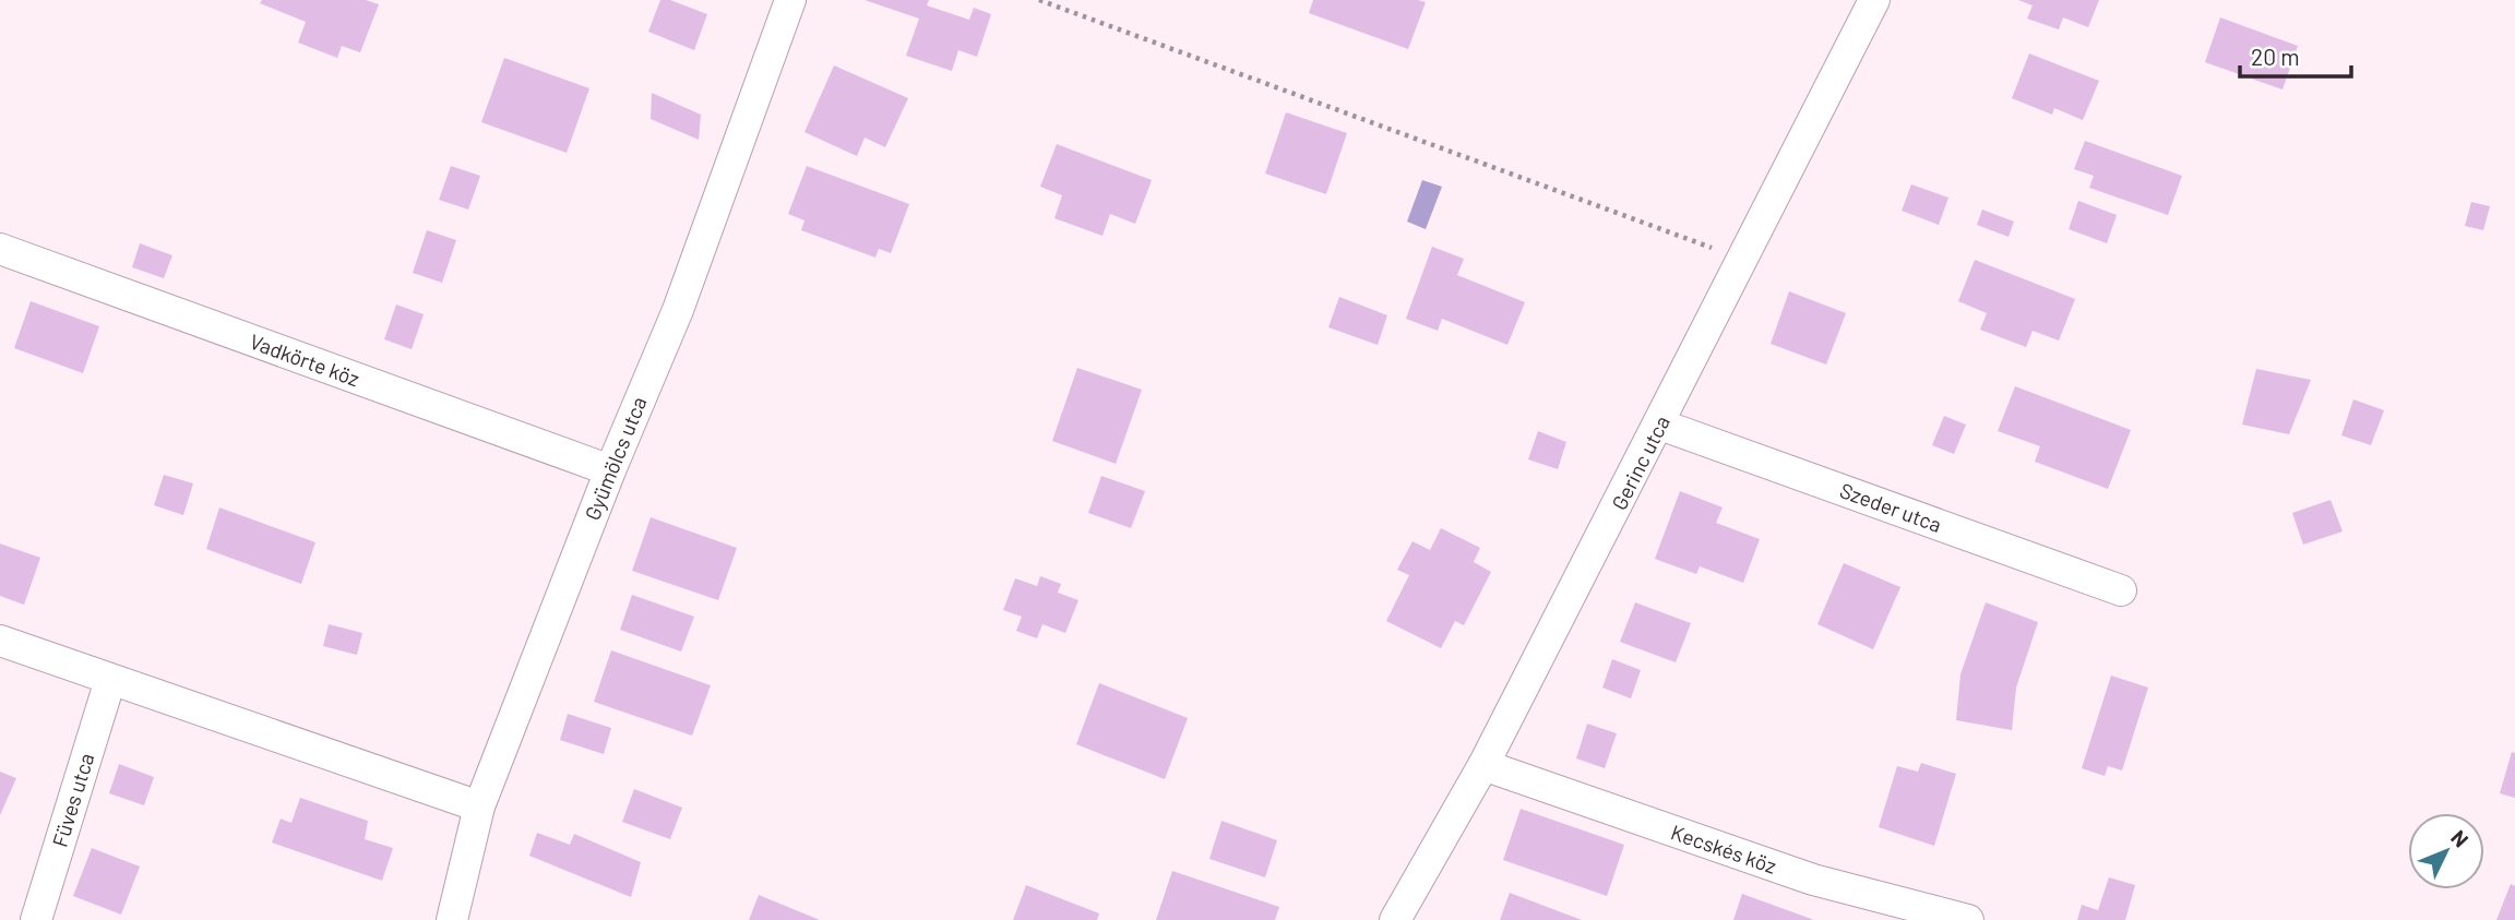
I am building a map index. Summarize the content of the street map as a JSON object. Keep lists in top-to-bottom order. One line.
{"streets":{"street":["Vadkörte köz","Gyümölcs utca","Gerinc utca","Szeder utca","Füves utca","Kecskés köz"]},"crossings":[["Vadkörte köz","Gyümölcs utca"],["Gerinc utca","Szeder utca"],["Gerinc utca","Kecskés köz"]],"scale_bar":"20 m","north":"top right"}
